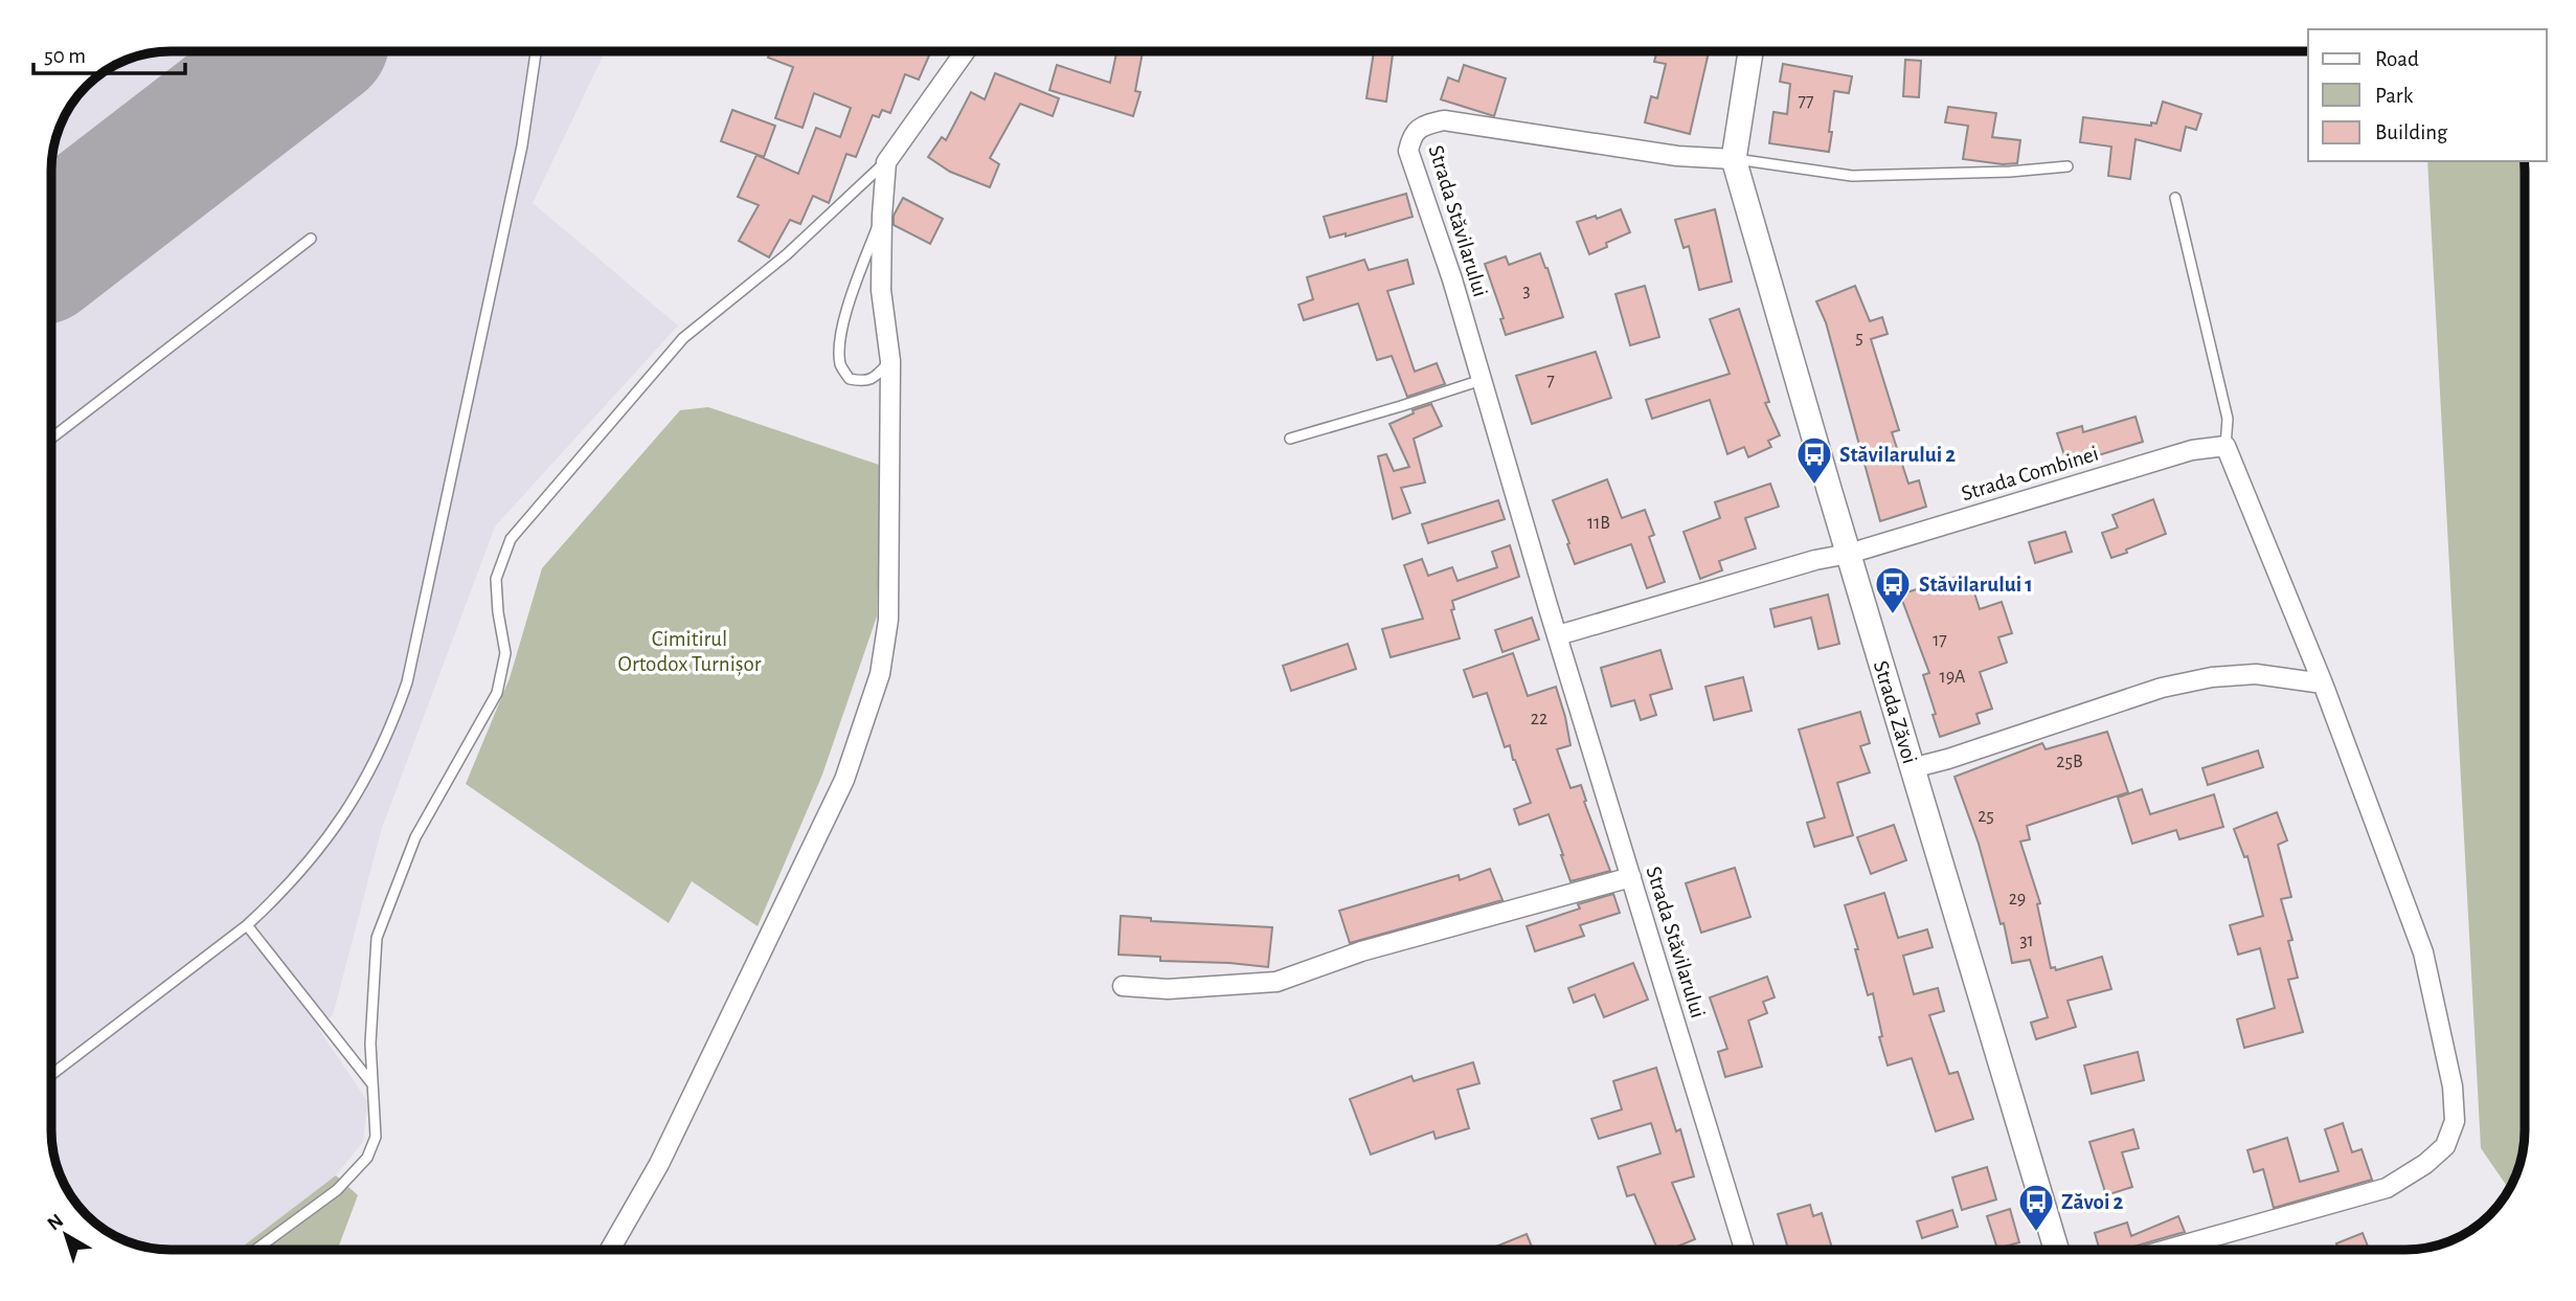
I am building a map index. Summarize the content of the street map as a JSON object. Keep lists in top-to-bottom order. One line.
{"streets":{"street":["Strada Stăvilarului","Strada Combinei","Strada Zăvoi"]},"crossings":[["Strada Stăvilarului","Strada Zăvoi"],["Strada Combinei","Strada Zăvoi"]],"parks":["Cimitirul Ortodox Turnișor"],"places":{"bus stop":["Stăvilarului 2","Stăvilarului 1","Zăvoi 2"]},"house_numbers":["77","3","5","7","11B","17","19A","22","25B","25","29","31"],"legend":["Road","Park","Building"],"scale_bar":"50 m","north":"top left"}
